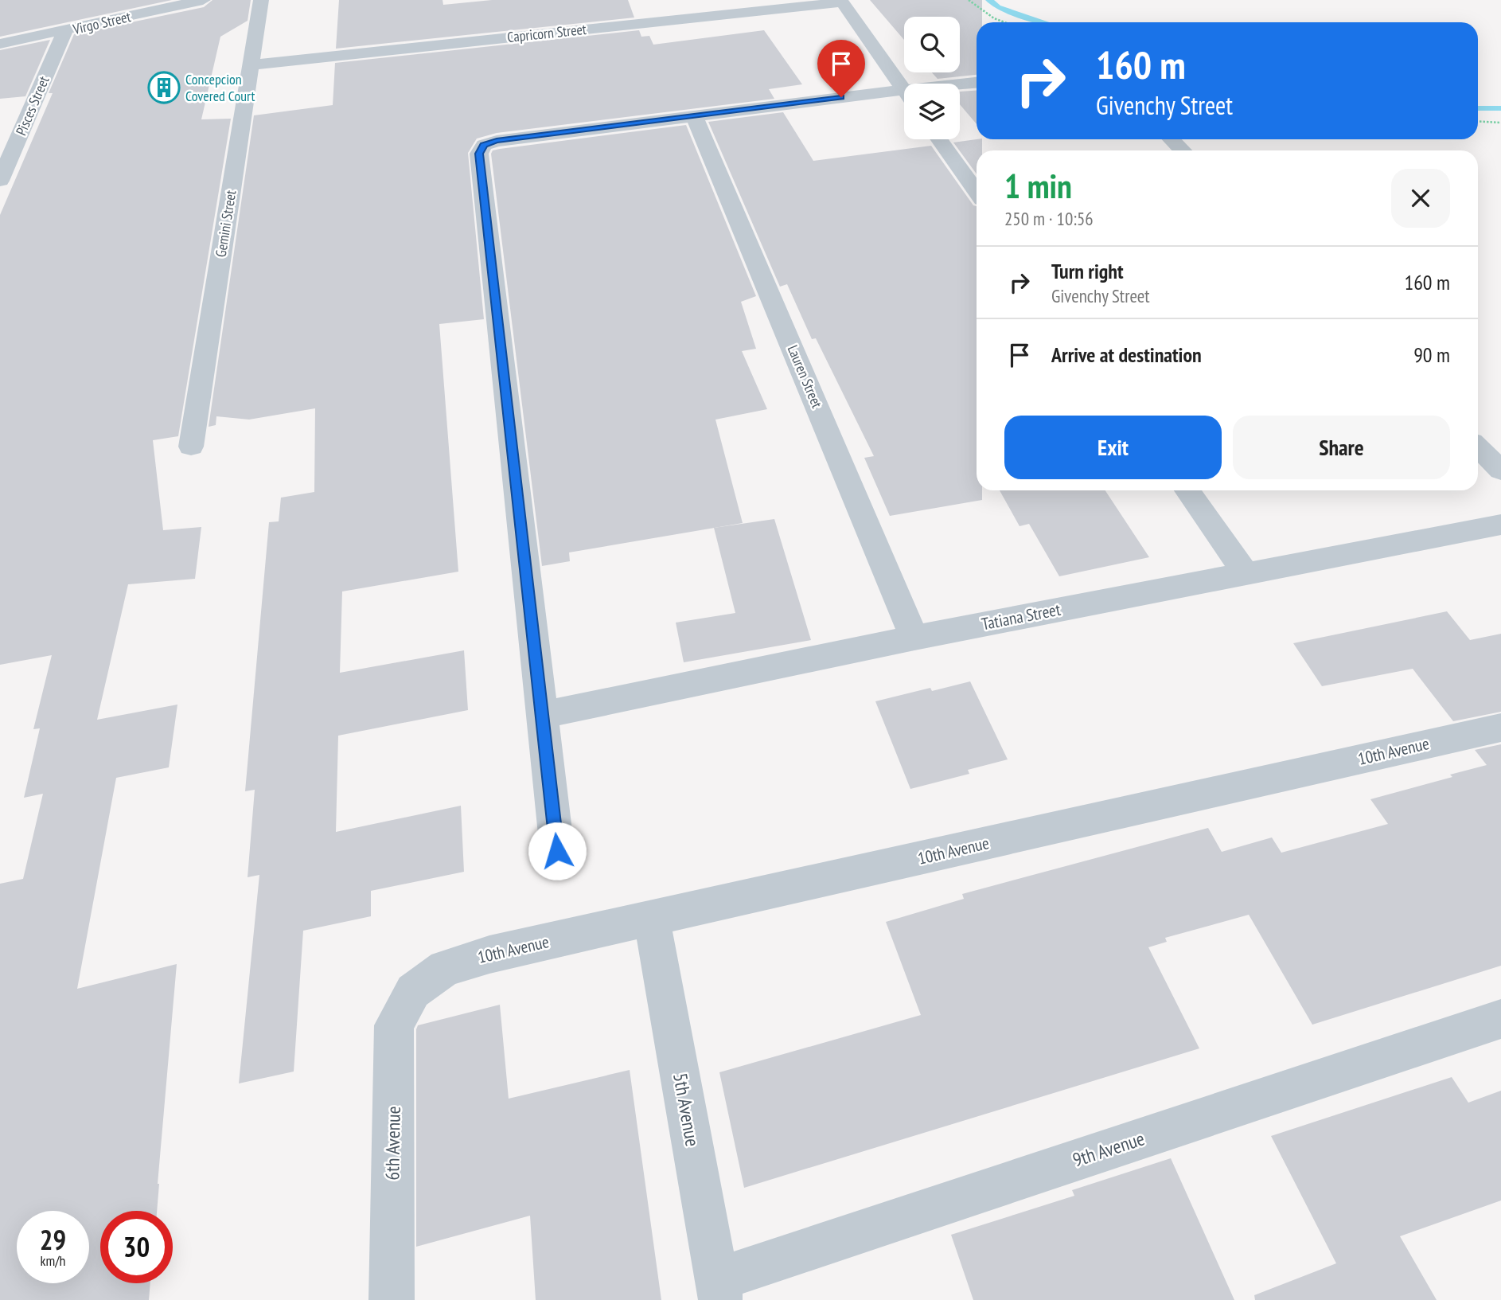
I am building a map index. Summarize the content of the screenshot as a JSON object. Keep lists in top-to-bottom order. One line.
{"streets":{"street":["Virgo Street","Capricorn Street","Pisces Street","Gemini Street","Lauren Street","Tatiana Street","10th Avenue","5th Avenue","6th Avenue","9th Avenue"]},"crossings":[["Virgo Street","Pisces Street"],["Capricorn Street","Gemini Street"],["Lauren Street","Tatiana Street"],["10th Avenue","5th Avenue"],["10th Avenue","6th Avenue"],["5th Avenue","9th Avenue"]],"places":{"building":["Concepcion Covered Court"]},"page":{"turn":["160 m","Givenchy Street"],"heading":["1 min","250 m · 10:56"],"list":[{"name":"Turn right","note":"Givenchy Street","value":"160 m"},{"name":"Arrive at destination","value":"90 m"}],"buttons":["Exit","Share"],"speed":"29 km/h","limit":"30"}}
